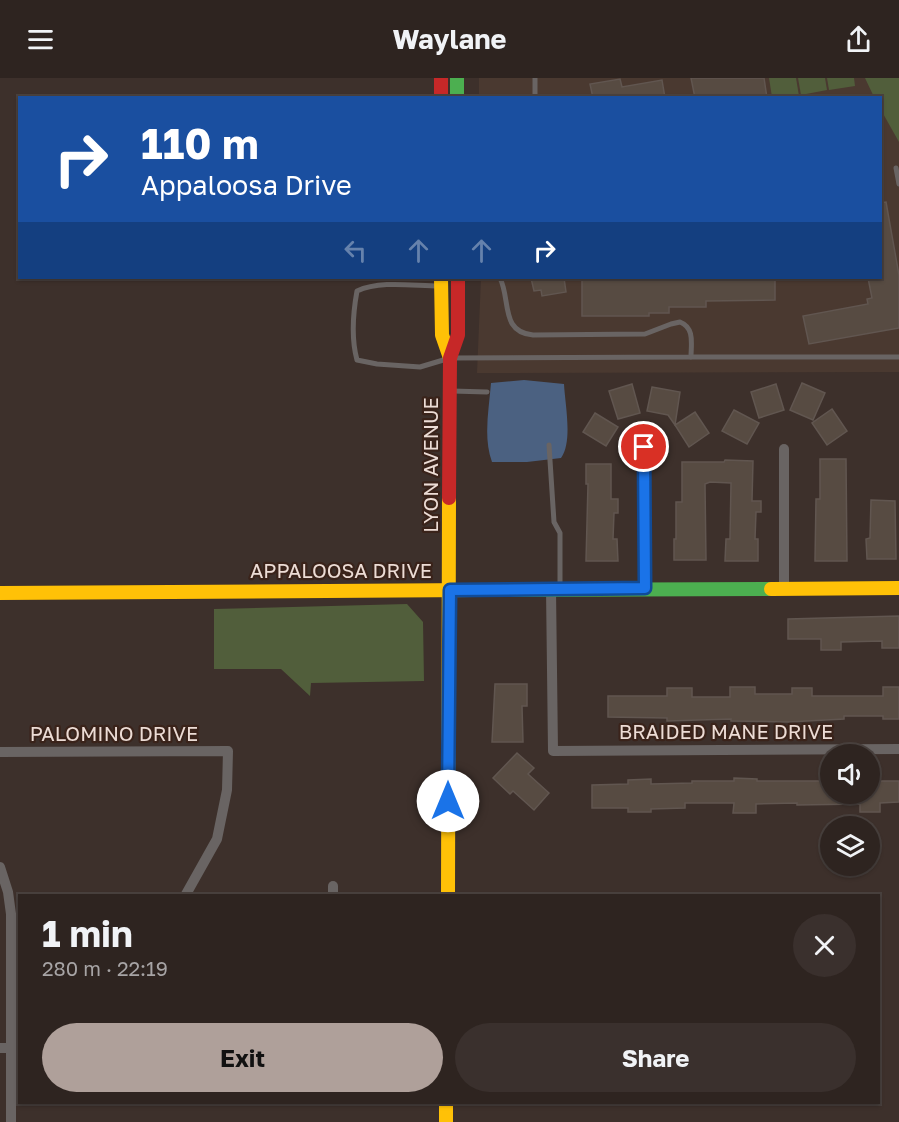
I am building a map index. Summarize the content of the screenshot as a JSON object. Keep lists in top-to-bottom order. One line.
{"streets":{"street":["LYON AVENUE","APPALOOSA DRIVE","BRAIDED MANE DRIVE","PALOMINO DRIVE"]},"crossings":[["LYON AVENUE","APPALOOSA DRIVE"],["APPALOOSA DRIVE","BRAIDED MANE DRIVE"]],"page":{"header":"Waylane","turn":["110 m","Appaloosa Drive"],"heading":["1 min","280 m · 22:19"],"buttons":["Exit","Share"]}}
